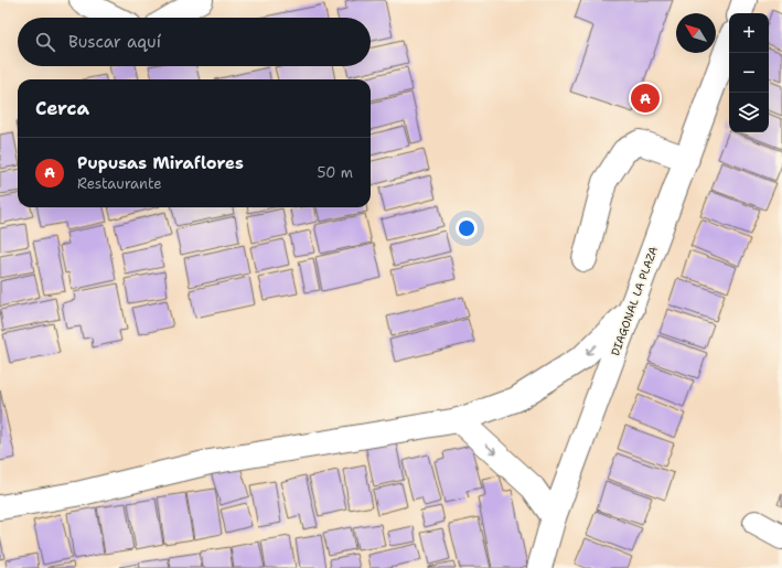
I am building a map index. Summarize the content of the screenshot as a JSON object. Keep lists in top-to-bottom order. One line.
{"streets":{"street":["DIAGONAL LA PLAZA"]},"north":"top left","page":{"map_buttons":["+","−"],"search":"Buscar aquí","heading":"Cerca","pins":"A","list":[{"mark":"A","name":"Pupusas Miraflores","note":"Restaurante","value":"50 m"}]}}
